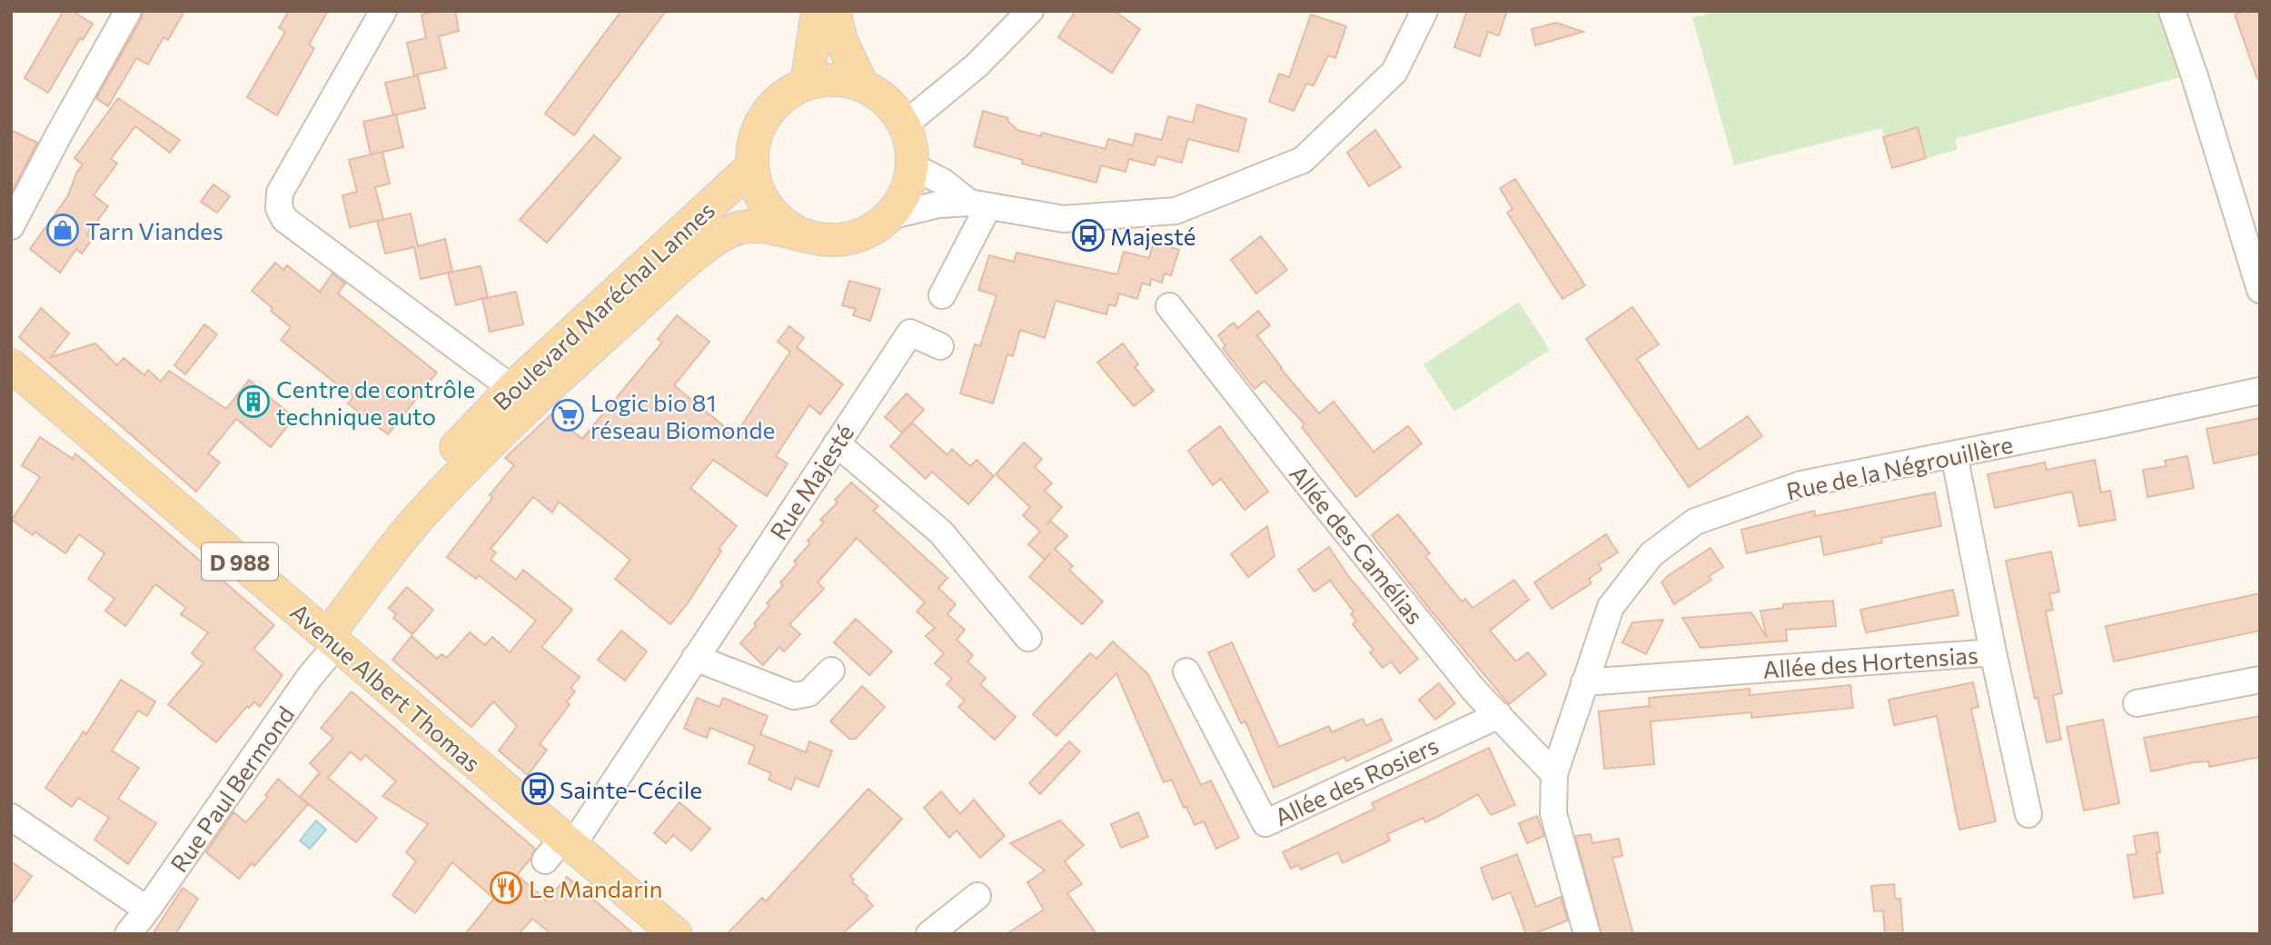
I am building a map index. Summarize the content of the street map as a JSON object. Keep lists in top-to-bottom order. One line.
{"streets":{"main road":["Boulevard Maréchal Lannes","D 988","Avenue Albert Thomas"],"street":["Rue de la Négrouillère","Rue Majesté","Allée des Camélias","Allée des Hortensias","Allée des Rosiers","Rue Paul Bermond"]},"crossings":[["Boulevard Maréchal Lannes","Avenue Albert Thomas"],["Boulevard Maréchal Lannes","Rue Paul Bermond"],["Rue de la Négrouillère","Allée des Camélias"],["Rue de la Négrouillère","Allée des Hortensias"],["Rue Majesté","Avenue Albert Thomas"],["Allée des Camélias","Allée des Rosiers"],["Avenue Albert Thomas","Rue Paul Bermond"]],"places":{"shop":["Tarn Viandes"],"bus stop":["Majesté","Sainte-Cécile"],"building":["Centre de contrôle technique auto"],"supermarket":["Logic bio 81 réseau Biomonde"],"restaurant":["Le Mandarin"]}}
